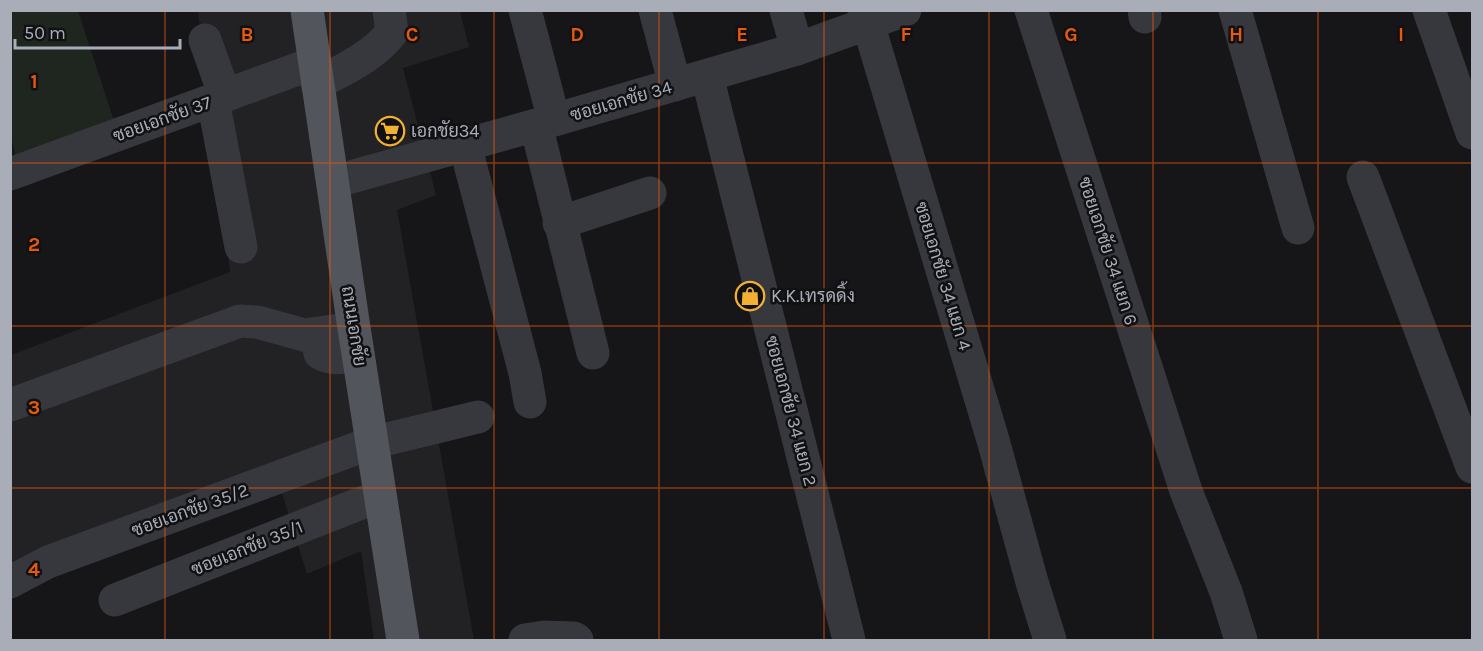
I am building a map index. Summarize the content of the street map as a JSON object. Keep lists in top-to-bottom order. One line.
{"streets":{"main road":["ถนนเอกชัย"],"street":["ซอยเอกชัย 34","ซอยเอกชัย 37","ซอยเอกชัย 34 แยก 6","ซอยเอกชัย 34 แยก 4","ซอยเอกชัย 34 แยก 2","ซอยเอกชัย 35/2","ซอยเอกชัย 35/1"]},"crossings":[["ซอยเอกชัย 34","ซอยเอกชัย 34 แยก 4"],["ซอยเอกชัย 34","ถนนเอกชัย"],["ซอยเอกชัย 34","ซอยเอกชัย 34 แยก 2"],["ซอยเอกชัย 37","ถนนเอกชัย"],["ถนนเอกชัย","ซอยเอกชัย 35/2"],["ถนนเอกชัย","ซอยเอกชัย 35/1"]],"places":{"supermarket":["เอกชัย34"],"shop":["K.K.เทรดดิ้ง"]},"scale_bar":"50 m","grid":{"columns":["B","C","D","E","F","G","H","I"],"rows":["1","2","3","4"]}}
